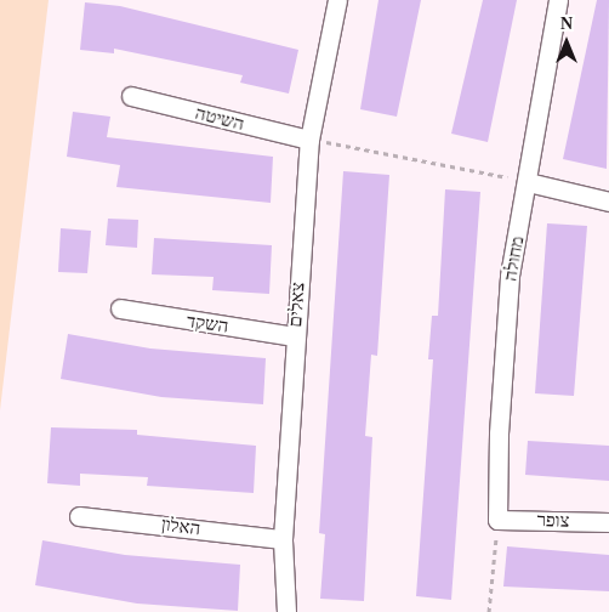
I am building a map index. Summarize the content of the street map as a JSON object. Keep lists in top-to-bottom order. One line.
{"streets":{"street":["השיטה","מחולה","צאלים","השקד","צופר","האלון"]},"crossings":[["השיטה","צאלים"],["מחולה","צופר"],["צאלים","השקד"],["צאלים","האלון"]],"north":"top"}
